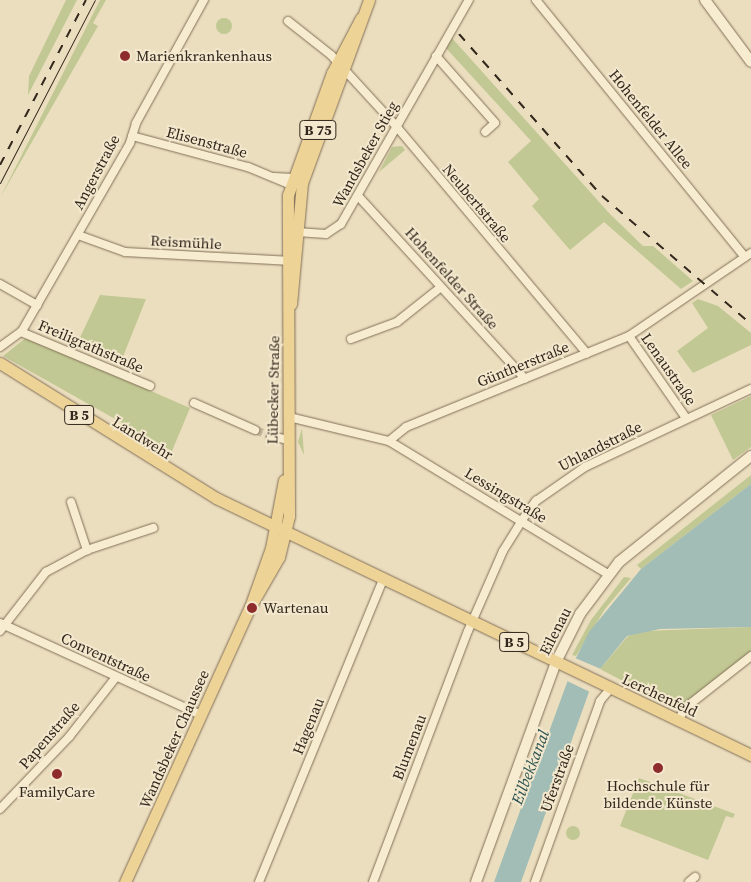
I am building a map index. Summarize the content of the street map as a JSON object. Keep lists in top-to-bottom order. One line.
{"streets":{"main road":["B 75","Lübecker Straße","B 5","Landwehr","Lerchenfeld","Wandsbeker Chaussee"],"street":["Hohenfelder Allee","Elisenstraße","Wandsbeker Stieg","Angerstraße","Neubertstraße","Reismühle","Hohenfelder Straße","Freiligrathstraße","Güntherstraße","Lenaustraße","Uhlandstraße","Lessingstraße","Eilenau","Conventstraße","Hagenau","Papenstraße","Blumenau","Uferstraße"]},"crossings":[["Hohenfelder Allee","Güntherstraße"],["Elisenstraße","Angerstraße"],["Elisenstraße","Lübecker Straße"],["Wandsbeker Stieg","Neubertstraße"],["Wandsbeker Stieg","Hohenfelder Straße"],["Wandsbeker Stieg","Lübecker Straße"],["Angerstraße","Reismühle"],["Angerstraße","Freiligrathstraße"],["Neubertstraße","Güntherstraße"],["Neubertstraße","Lübecker Straße"],["Reismühle","Lübecker Straße"],["Hohenfelder Straße","Güntherstraße"],["Güntherstraße","Lenaustraße"],["Güntherstraße","Lessingstraße"],["Lenaustraße","Uhlandstraße"],["Lübecker Straße","B 5"],["Lübecker Straße","Landwehr"],["Lübecker Straße","Wandsbeker Chaussee"],["B 5","Landwehr"],["B 5","Uhlandstraße"],["B 5","Eilenau"],["B 5","Lerchenfeld"],["B 5","Hagenau"],["B 5","Wandsbeker Chaussee"],["B 5","Blumenau"],["Landwehr","Wandsbeker Chaussee"],["Uhlandstraße","Lessingstraße"],["Uhlandstraße","Blumenau"],["Lessingstraße","Eilenau"],["Eilenau","Lerchenfeld"],["Conventstraße","Papenstraße"],["Conventstraße","Wandsbeker Chaussee"],["Lerchenfeld","Uferstraße"]],"water":["Eilbekkanal"],"places":["Marienkrankenhaus","Wartenau","Hochschule für bildende Künste","FamilyCare"]}
